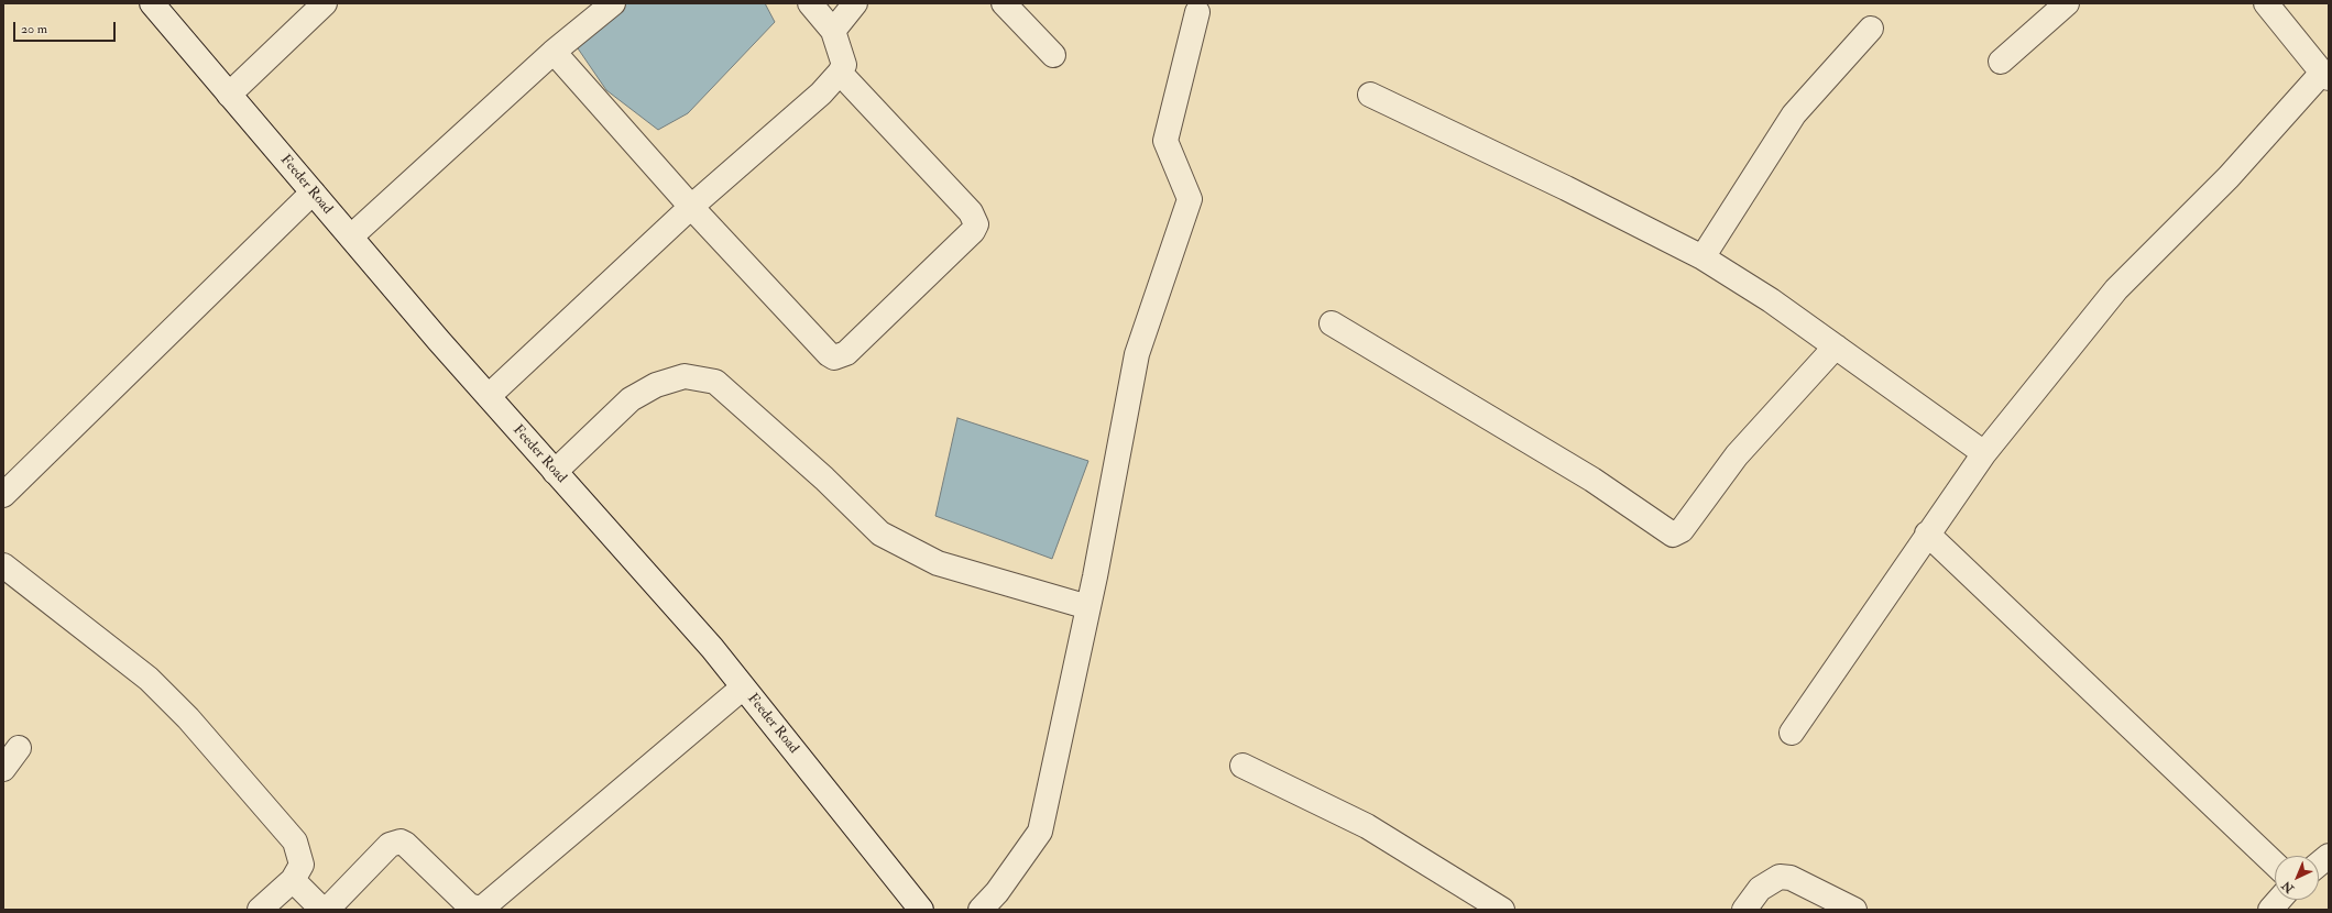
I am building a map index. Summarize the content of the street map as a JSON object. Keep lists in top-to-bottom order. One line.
{"streets":{"street":["Feeder Road"]},"scale_bar":"20 m","north":"bottom left"}
